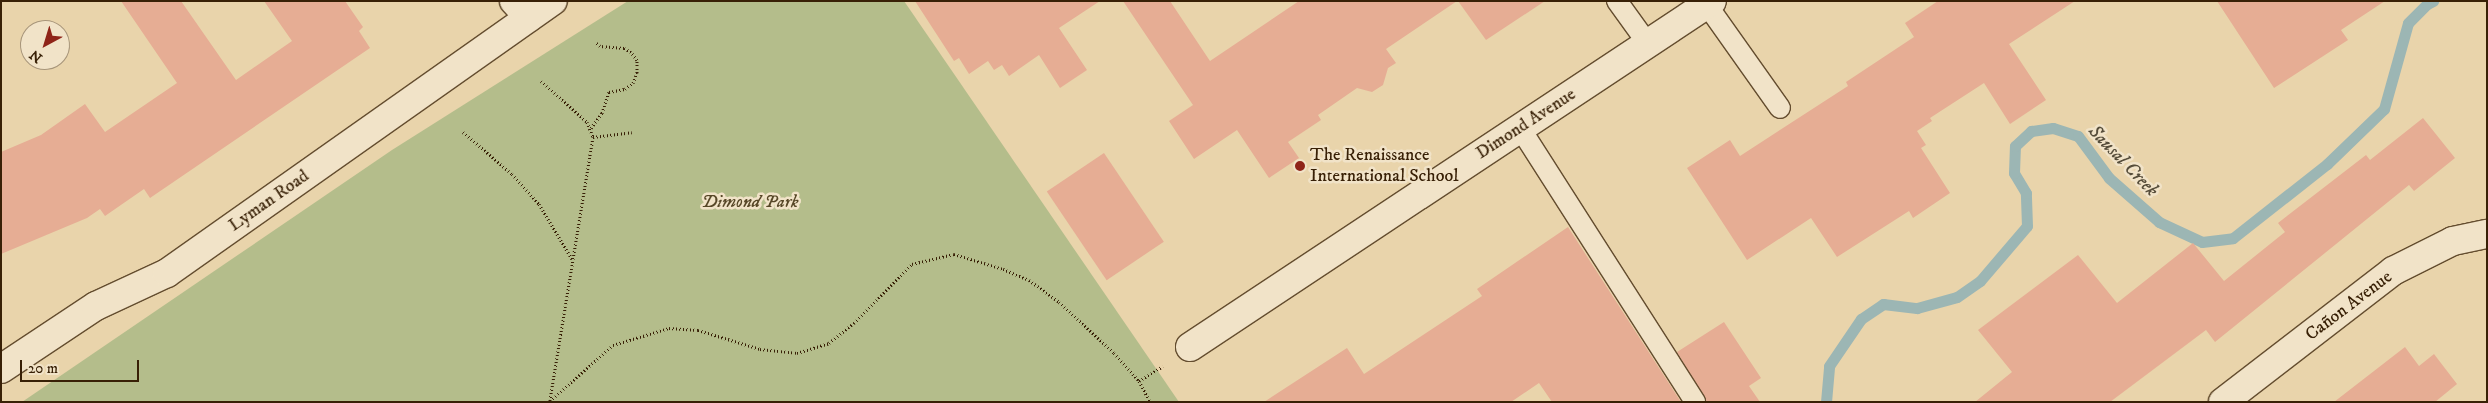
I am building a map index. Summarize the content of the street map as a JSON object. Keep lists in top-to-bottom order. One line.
{"streets":{"street":["Dimond Avenue","Lyman Road","Cañon Avenue"]},"water":["Sausal Creek"],"parks":["Dimond Park"],"places":["The Renaissance International School"],"scale_bar":"20 m","north":"bottom left"}
